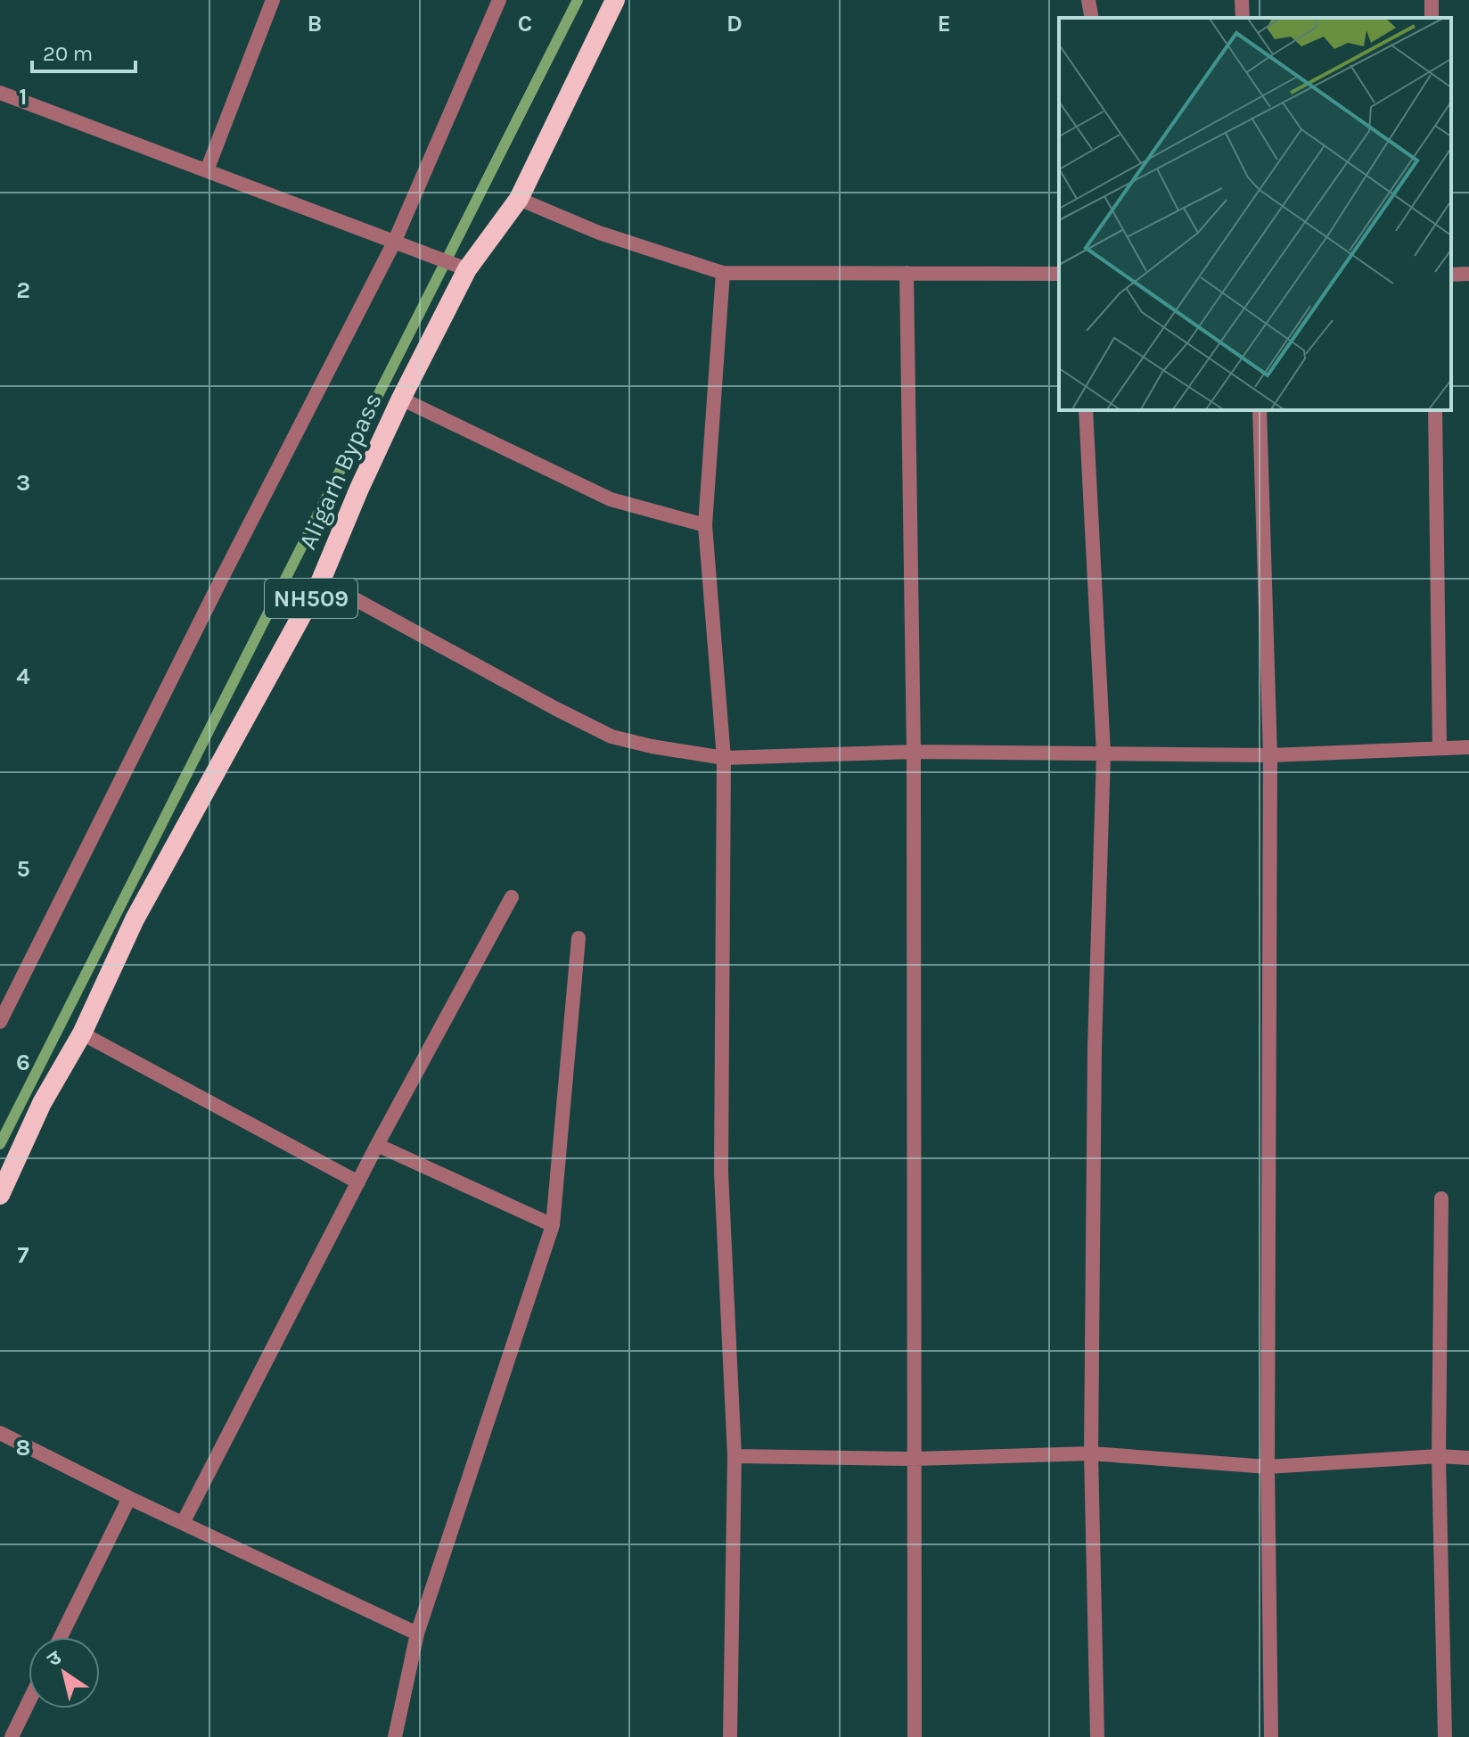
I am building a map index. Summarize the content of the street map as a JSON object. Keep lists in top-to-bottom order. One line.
{"streets":{"highway":["Aligarh Bypass","NH509"]},"scale_bar":"20 m","north":"top left","grid":{"columns":["B","C","D","E"],"rows":["1","2","3","4","5","6","7","8"]}}
